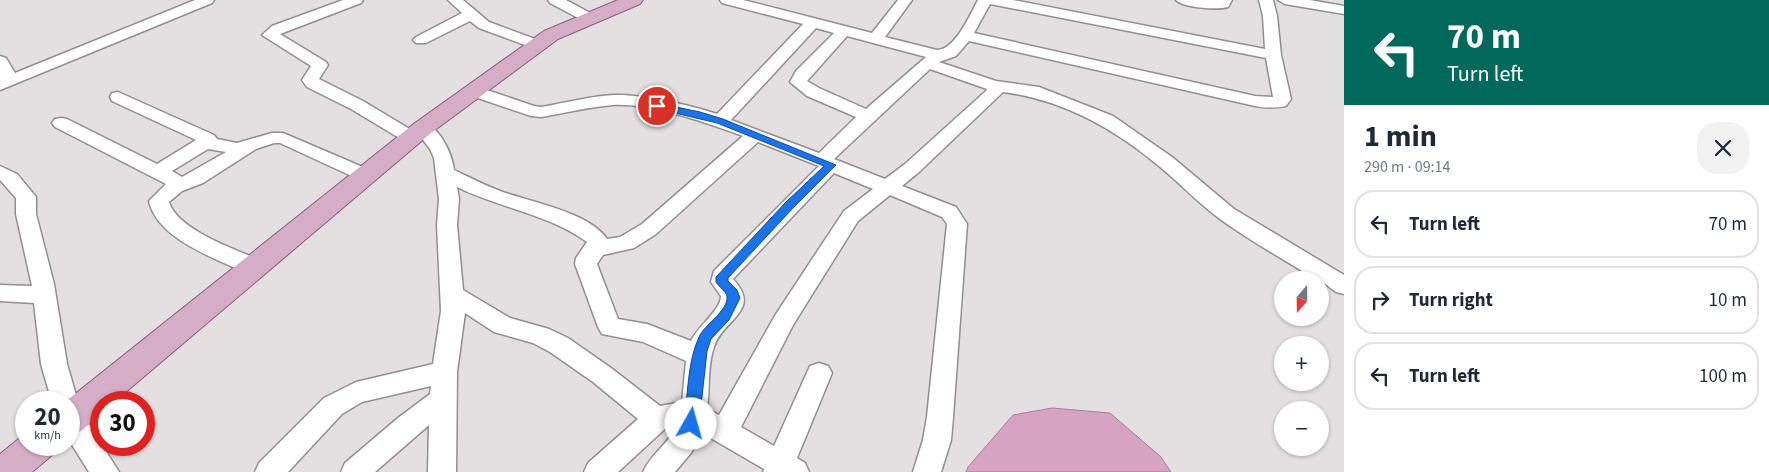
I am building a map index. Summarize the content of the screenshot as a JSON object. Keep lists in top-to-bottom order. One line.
{"north":"bottom","page":{"turn":["70 m","Turn left"],"heading":["1 min","290 m · 09:14"],"list":[{"name":"Turn left","value":"70 m"},{"name":"Turn right","value":"10 m"},{"name":"Turn left","value":"100 m"}],"map_buttons":["+","−"],"speed":"20 km/h","limit":"30"}}
